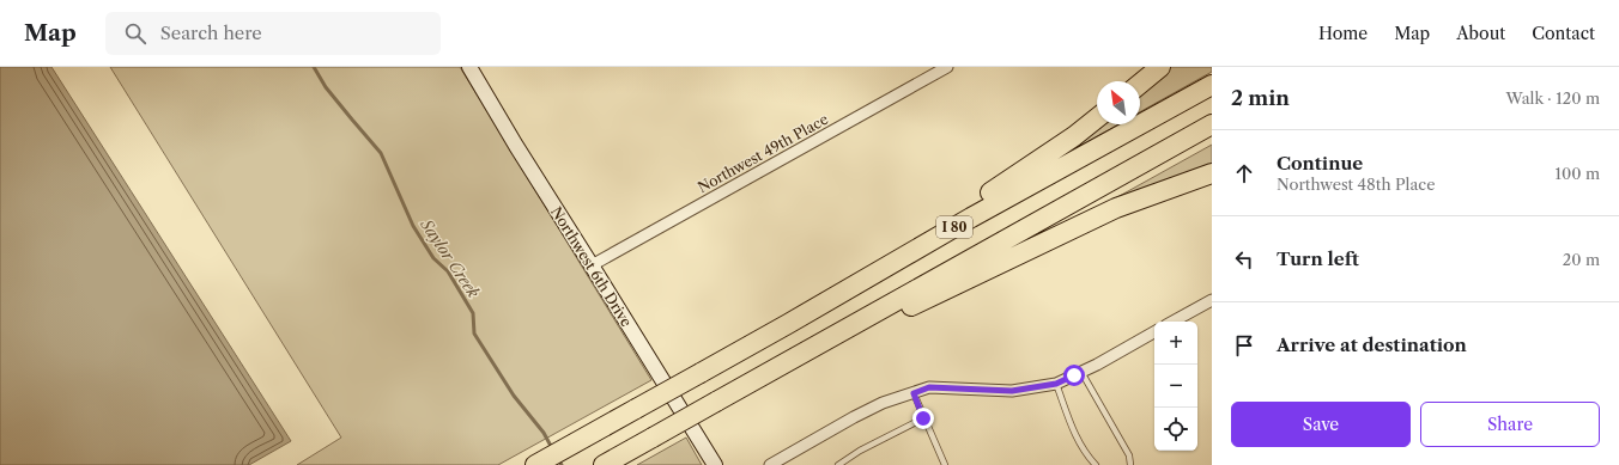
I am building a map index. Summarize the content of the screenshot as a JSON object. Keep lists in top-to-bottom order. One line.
{"streets":{"highway":["I 80"],"main road":["Northwest 6th Drive"],"street":["Northwest 49th Place"]},"crossings":[["Northwest 49th Place","Northwest 6th Drive"]],"water":["Saylor Creek"],"north":"top left","page":{"header":"Map","search":"Search here","nav":["Home","Map","About","Contact"],"heading":["2 min","Walk · 120 m"],"list":[["Continue","Northwest 48th Place","100 m"],["Turn left","20 m"],"Arrive at destination"],"map_buttons":["+","−"],"buttons":["Save","Share"]}}
